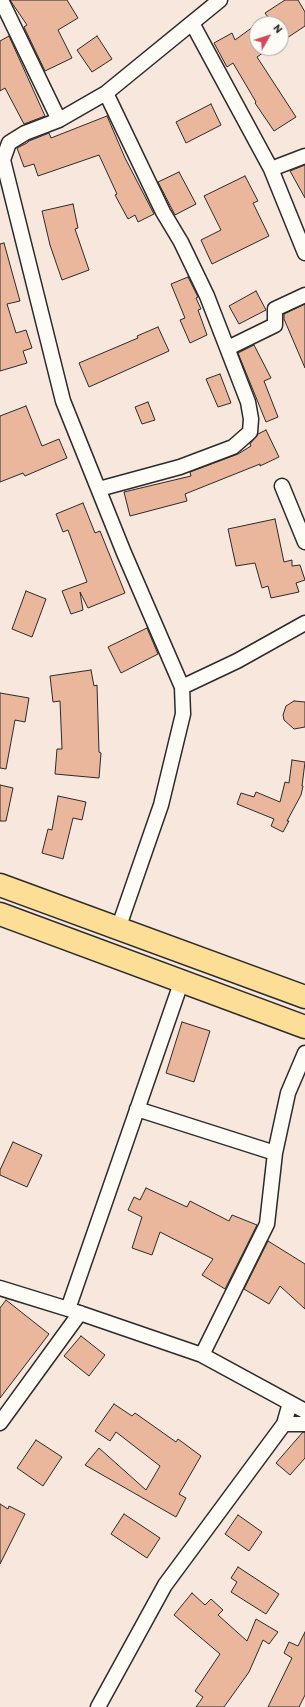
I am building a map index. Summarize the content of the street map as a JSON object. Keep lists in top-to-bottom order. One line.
{"north":"top right"}
